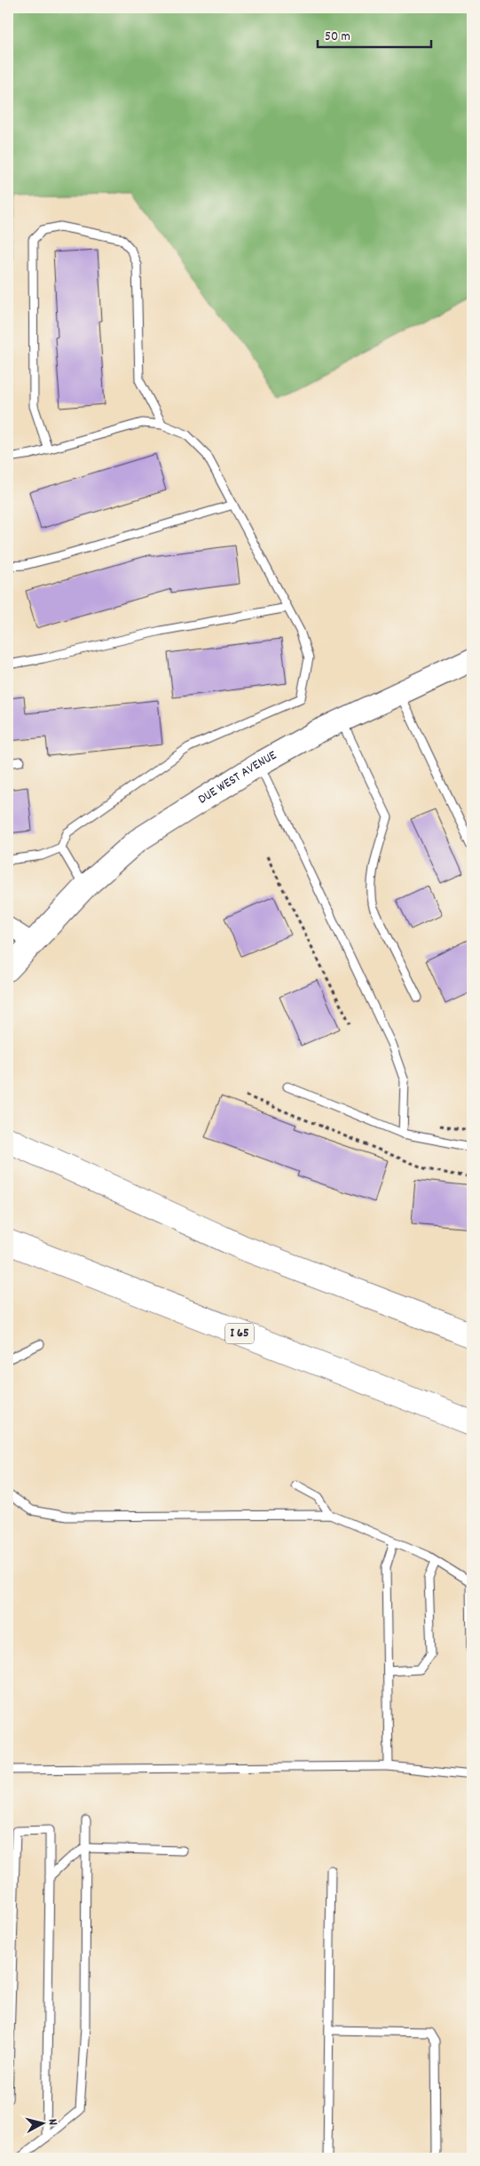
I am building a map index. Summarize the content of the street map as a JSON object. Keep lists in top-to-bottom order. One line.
{"streets":{"highway":["I 65"],"main road":["DUE WEST AVENUE"]},"scale_bar":"50 m","north":"right"}
